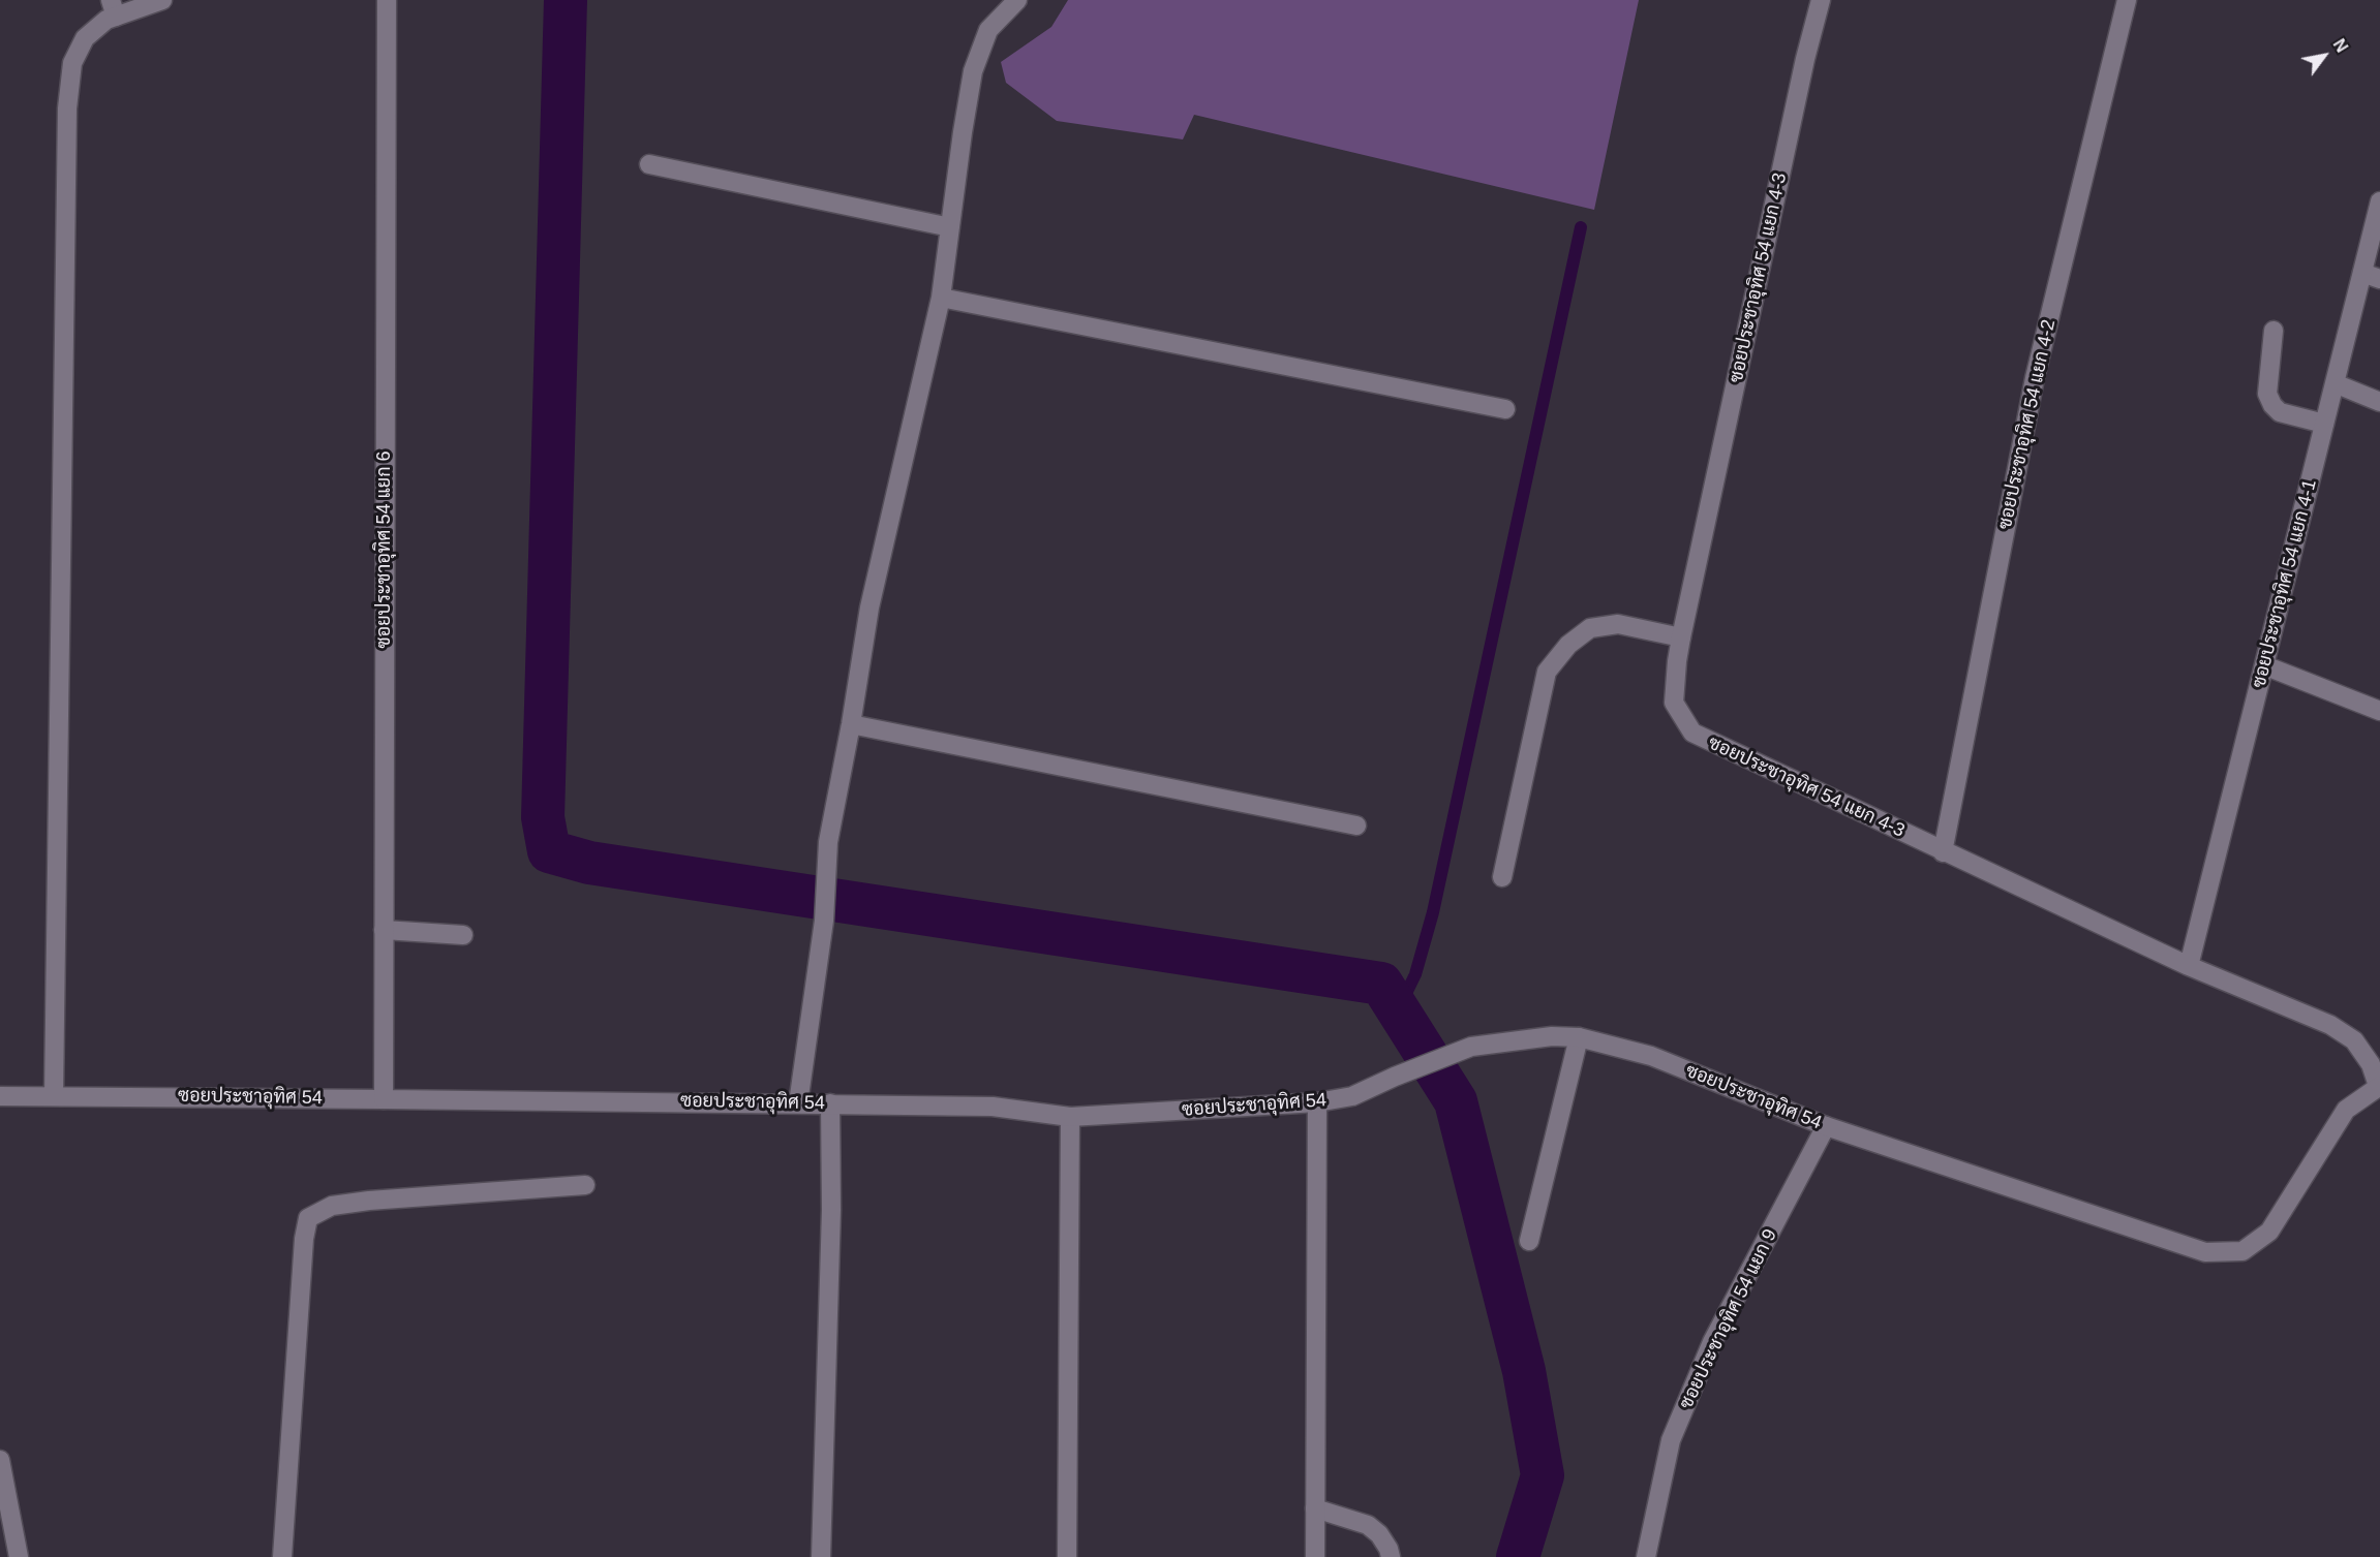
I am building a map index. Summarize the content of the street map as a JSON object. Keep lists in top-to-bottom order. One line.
{"streets":{"street":["ซอยประชาอุทิศ 54 แยก 4-3","ซอยประชาอุทิศ 54 แยก 4-2","ซอยประชาอุทิศ 54 แยก 6","ซอยประชาอุทิศ 54 แยก 4-1","ซอยประชาอุทิศ 54","ซอยประชาอุทิศ 54 แยก 9"]},"crossings":[["ซอยประชาอุทิศ 54 แยก 4-3","ซอยประชาอุทิศ 54 แยก 4-2"],["ซอยประชาอุทิศ 54 แยก 4-3","ซอยประชาอุทิศ 54 แยก 4-1"],["ซอยประชาอุทิศ 54 แยก 4-3","ซอยประชาอุทิศ 54"],["ซอยประชาอุทิศ 54 แยก 6","ซอยประชาอุทิศ 54"],["ซอยประชาอุทิศ 54","ซอยประชาอุทิศ 54 แยก 9"]],"north":"top right"}
